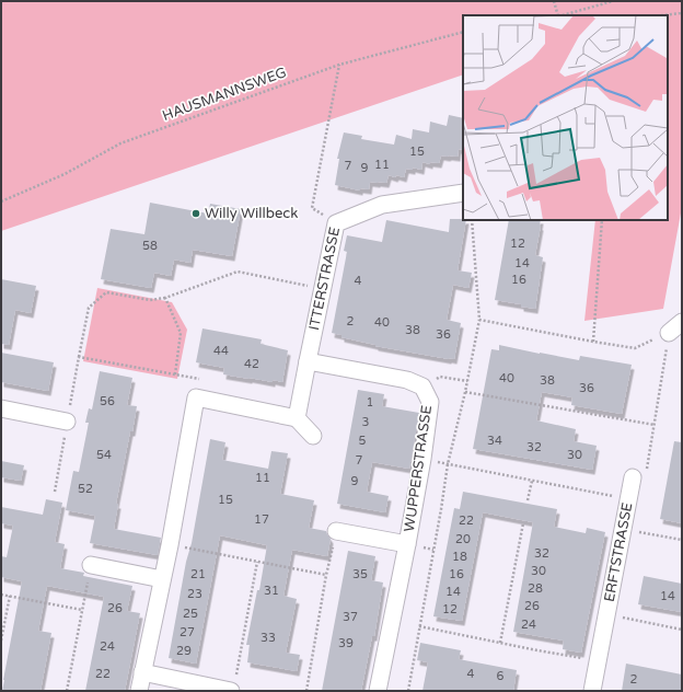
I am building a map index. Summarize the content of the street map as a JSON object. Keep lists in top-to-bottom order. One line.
{"streets":{"street":["ITTERSTRASSE","WUPPERSTRASSE","ERFTSTRASSE"],"path":["HAUSMANNSWEG"]},"crossings":[["ITTERSTRASSE","WUPPERSTRASSE"]],"places":["Willy Willbeck"],"house_numbers":["15","11","7","9","12","58","14","16","4","2","40","38","36","44","42","40","38","36","56","1","3","5","34","32","54","30","7","11","9","52","15","17","22","20","32","18","30","21","35","16","28","31","14","23","14","26","26","12","25","37","24","27","33","39","24","29","22","4","6","2"]}
